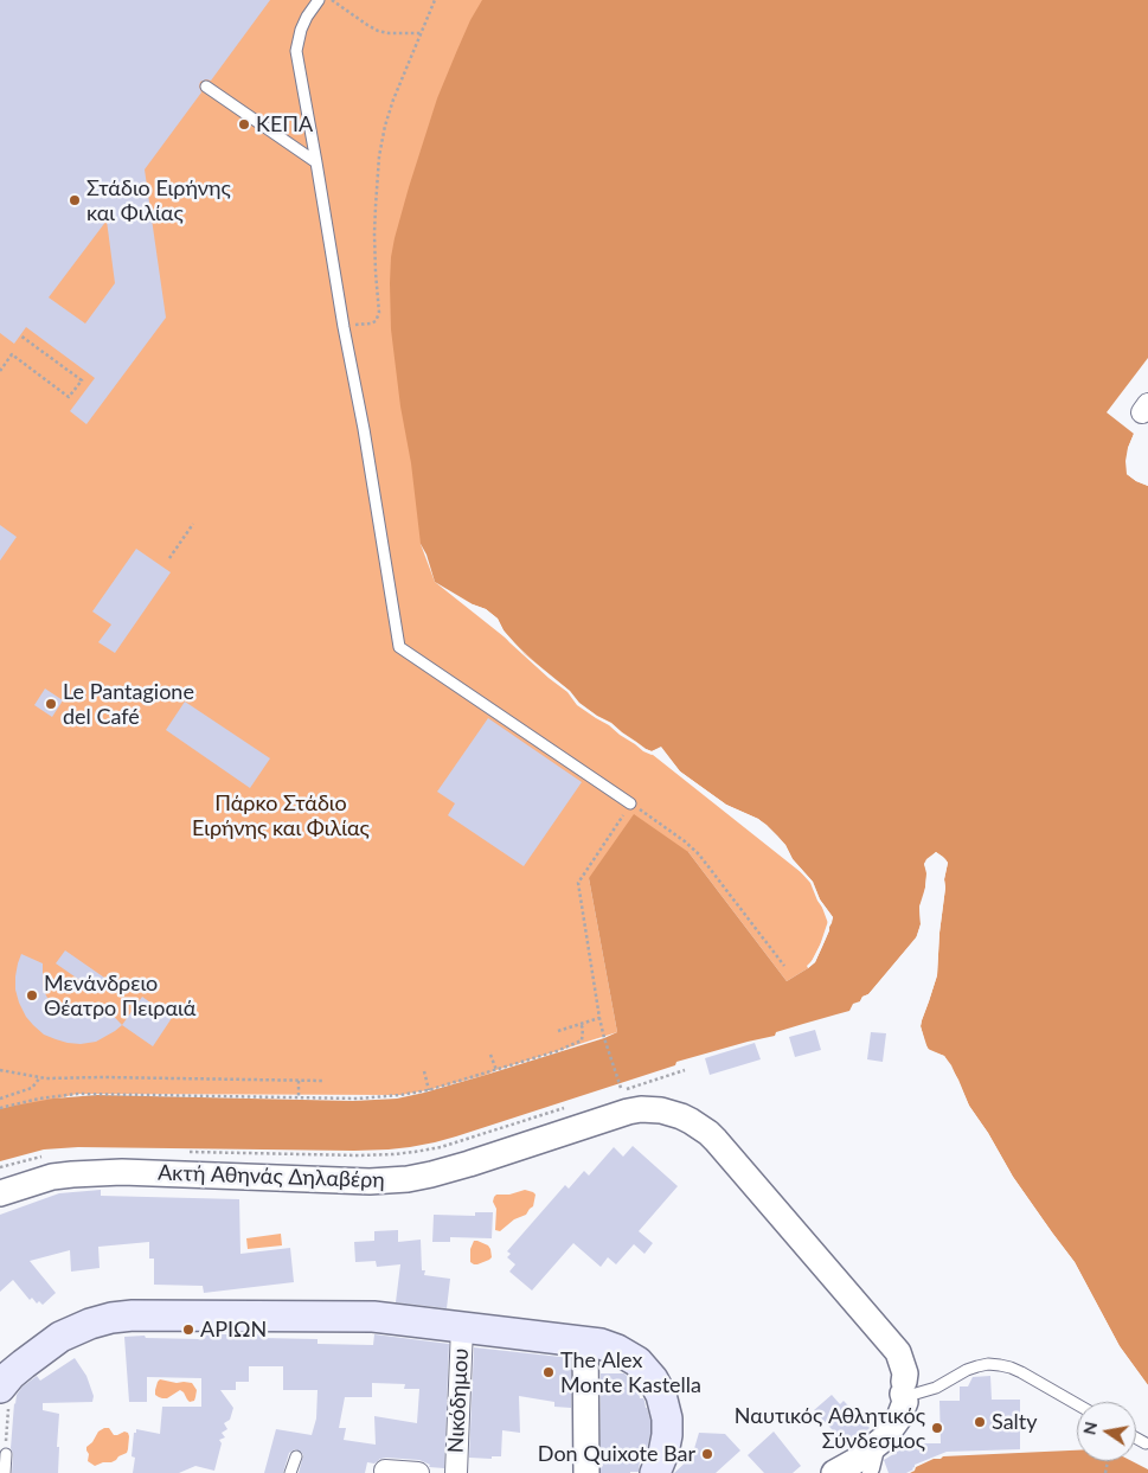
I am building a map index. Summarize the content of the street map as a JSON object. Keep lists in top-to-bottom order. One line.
{"streets":{"street":["Ακτή Αθηνάς Δηλαβέρη","Νικόδημου"]},"parks":["Πάρκο Στάδιο Ειρήνης και Φιλίας"],"places":["ΚΕΠΑ","Στάδιο Ειρήνης και Φιλίας","Le Pantagione del Café","Μενάνδρειο Θέατρο Πειραιά","ΑΡΙΩΝ","The Alex Monte Kastella","Salty","Ναυτικός Αθλητικός Σύνδεσμος","Don Quixote Bar"],"north":"left"}
